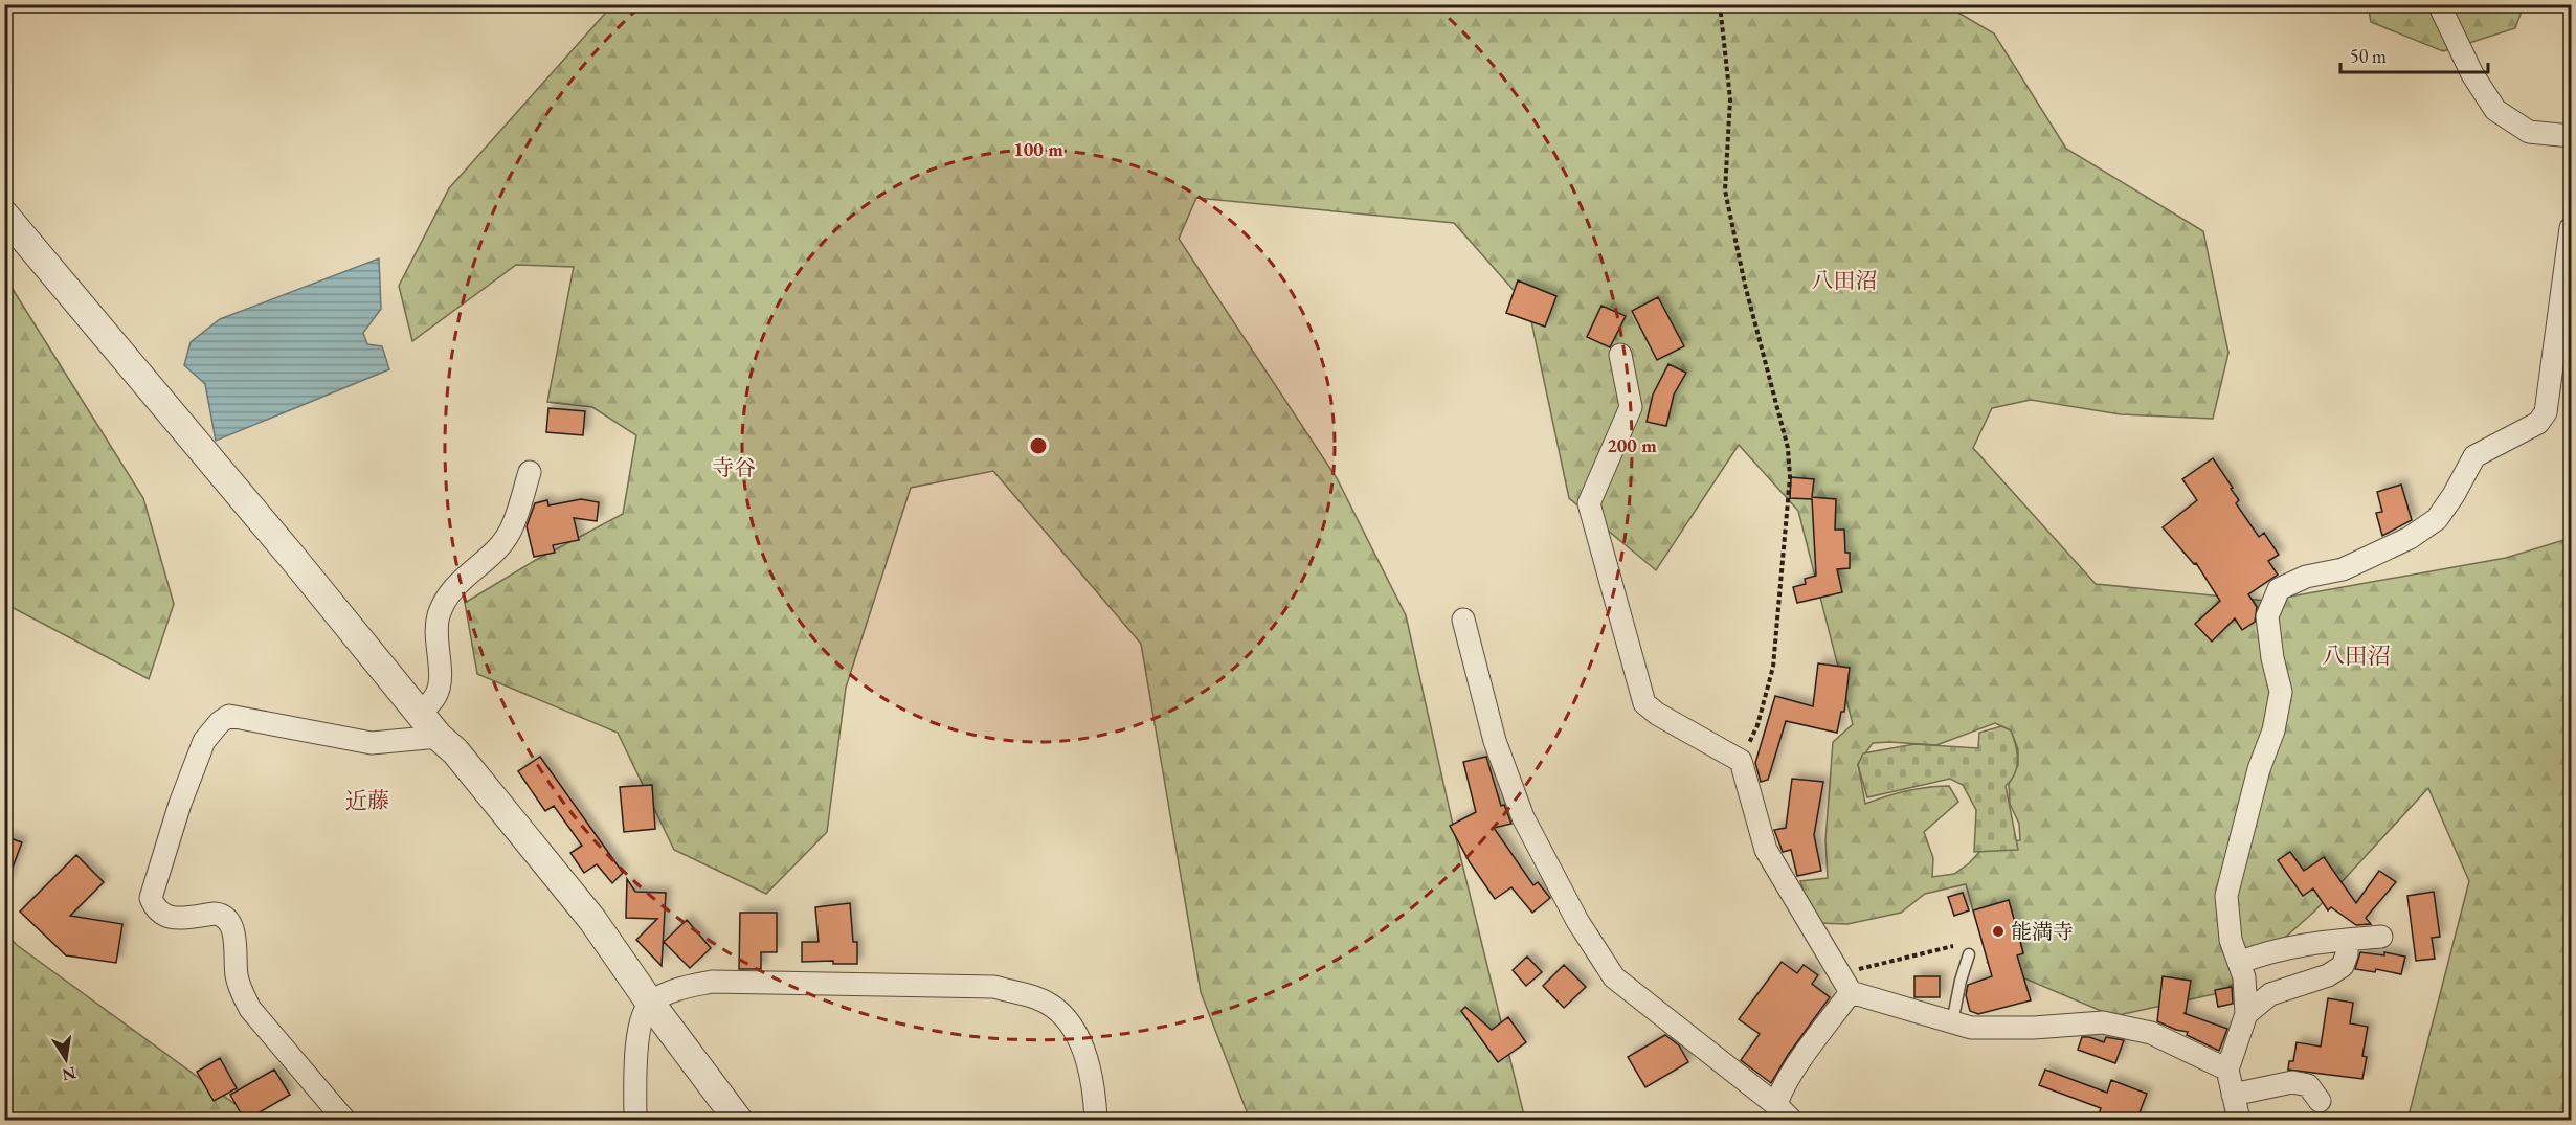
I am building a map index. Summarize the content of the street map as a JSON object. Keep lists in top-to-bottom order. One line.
{"districts":["八田沼","寺谷","八田沼","近藤"],"places":["能満寺"],"scale_bar":"50 m","north":"bottom","rings":["100 m","200 m"]}
